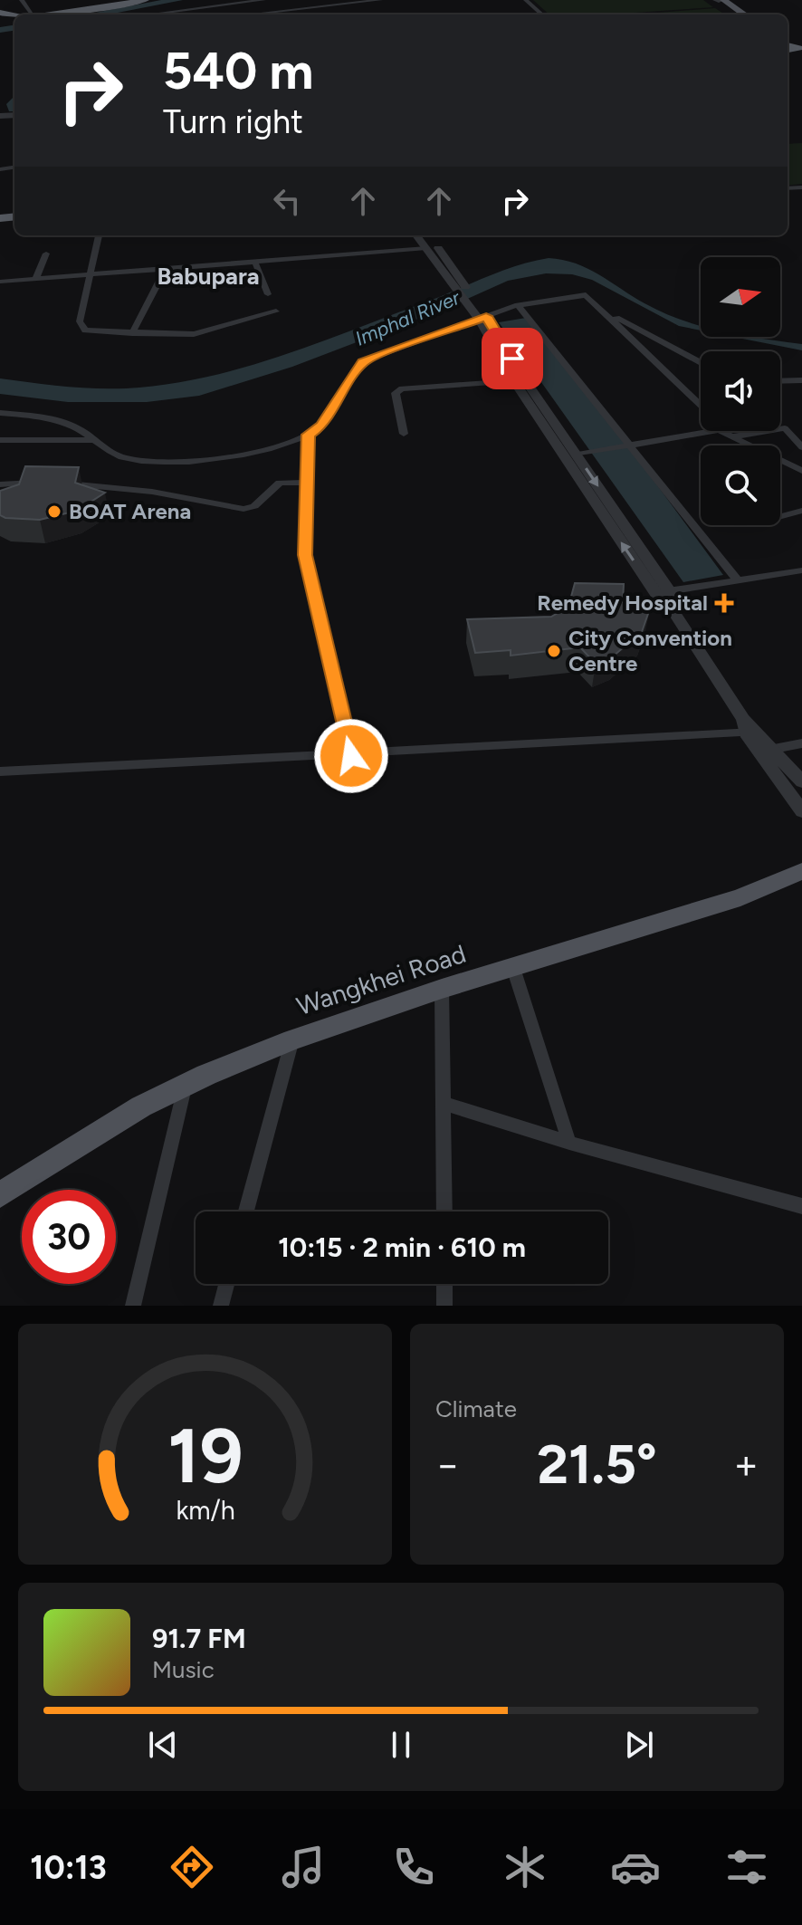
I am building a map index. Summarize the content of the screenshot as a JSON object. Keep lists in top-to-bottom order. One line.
{"streets":{"main road":["Wangkhei Road"]},"districts":["Babupara"],"water":["Imphal River"],"places":{"other":["BOAT Arena","City Convention Centre"],"health":["Remedy Hospital"]},"north":"right","page":{"turn":["540 m","Turn right"],"limit":"30","trip":"10:15 · 2 min · 610 m","tile":"Climate","heat":["−","21.5°","+"],"song":["91.7 FM","Music"],"tabs":"10:13","gauge":["19","km/h"]}}
